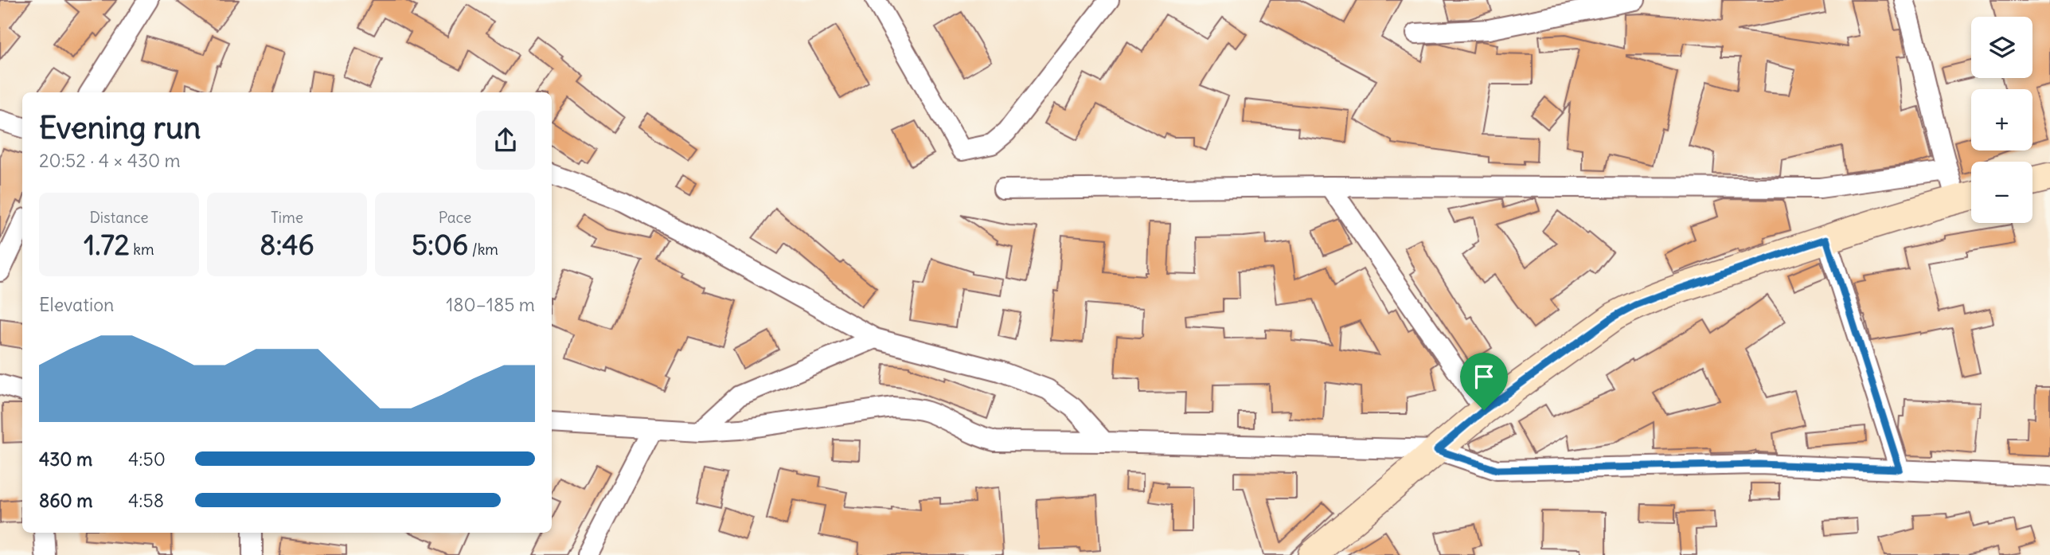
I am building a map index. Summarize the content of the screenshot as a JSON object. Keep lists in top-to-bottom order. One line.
{"page":{"map_buttons":["+","−"],"heading":["Evening run","20:52 · 4 × 430 m"],"stats":[["Distance","1.72 km"],["Time","8:46"],["Pace","5:06 /km"]],"chart":["Elevation","180–185 m"],"list":[{"name":"430 m","note":"4:50"},{"name":"860 m","note":"4:58"}]}}
